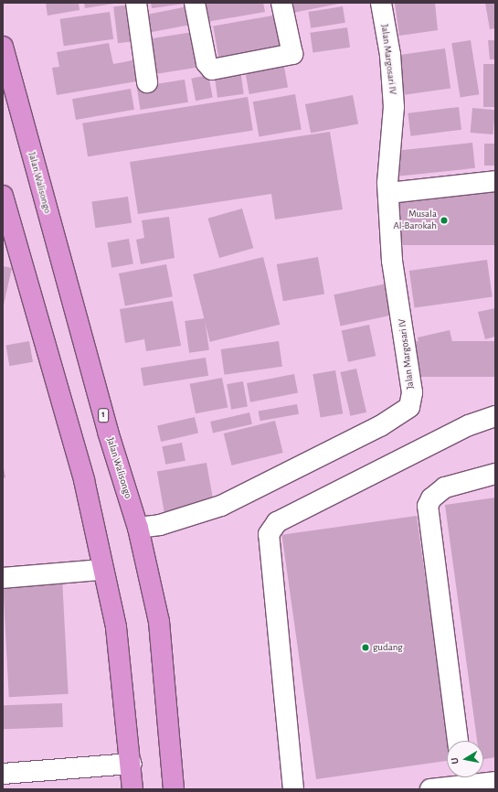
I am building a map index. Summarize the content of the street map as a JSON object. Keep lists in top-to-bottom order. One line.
{"streets":{"highway":["Jalan Walisongo","1"],"street":["Jalan Margosari IV"]},"crossings":[["Jalan Margosari IV","Jalan Walisongo"]],"places":["Musala Al-Barokah","gudang"],"north":"left"}
